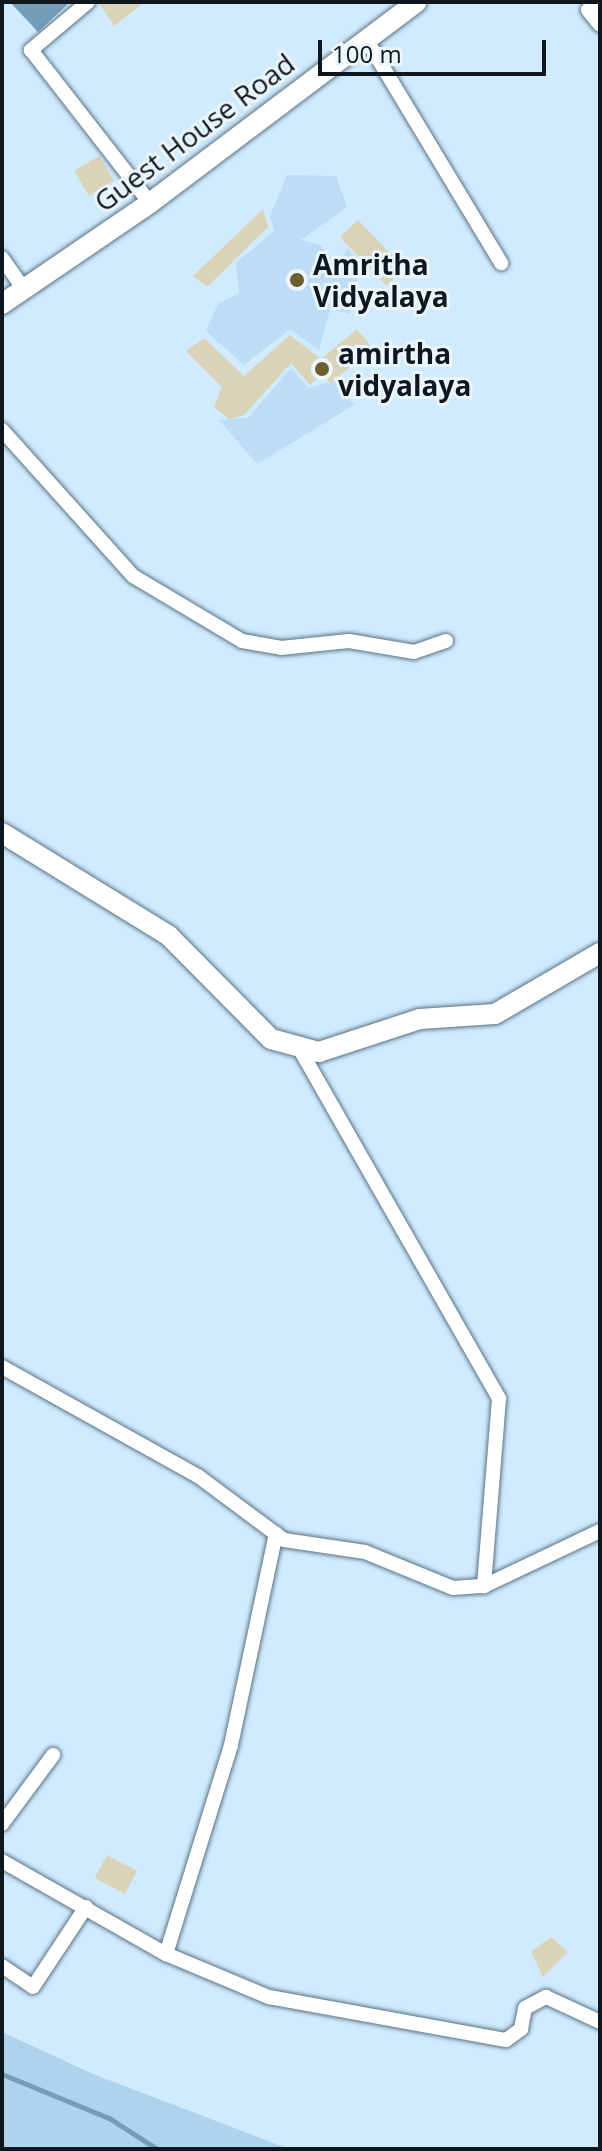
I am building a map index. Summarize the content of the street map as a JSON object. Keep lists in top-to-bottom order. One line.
{"streets":{"main road":["Guest House Road"]},"places":["Amritha Vidyalaya","amirtha vidyalaya"],"scale_bar":"100 m"}
